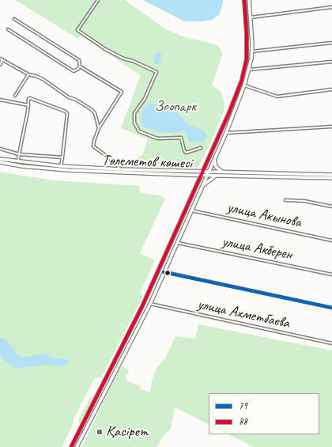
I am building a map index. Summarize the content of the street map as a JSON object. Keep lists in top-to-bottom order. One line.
{"streets":{"main road":["Төлеметов көшесі"],"street":["улица Акынова","улица Акберен","улица Ахметбаева"]},"parks":["Зоопарк"],"places":["Қасірет"],"lines":["transit line 88","transit line 79"],"legend":["79","88"]}
